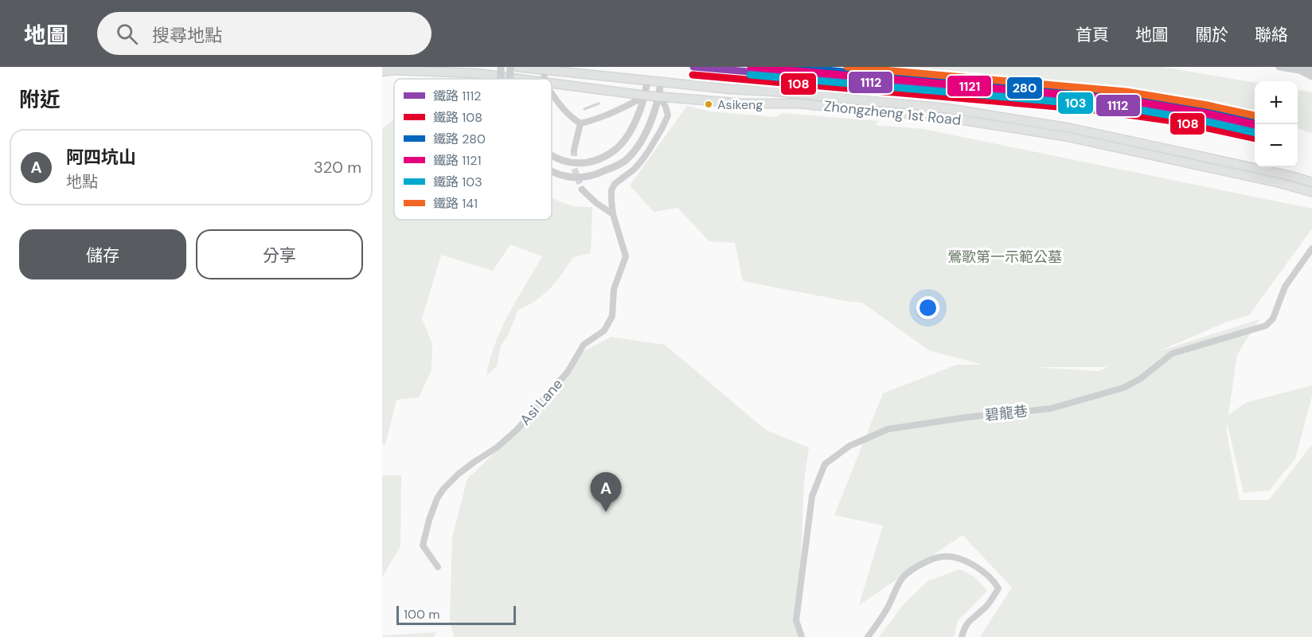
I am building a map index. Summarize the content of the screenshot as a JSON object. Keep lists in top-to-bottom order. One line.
{"streets":{"main road":["Zhongzheng 1st Road"],"street":["Asi Lane","碧龍巷"]},"crossings":[["Zhongzheng 1st Road","Asi Lane"]],"parks":["鶯歌第一示範公墓"],"places":["Asikeng"],"lines":["rail line 1112","rail line 280","rail line 1121","rail line 141","rail line 108","rail line 103"],"legend":["鐵路 1112","鐵路 108","鐵路 280","鐵路 1121","鐵路 103","鐵路 141"],"scale_bar":"100 m","page":{"header":"地圖","search":"搜尋地點","nav":["首頁","地圖","關於","聯絡"],"heading":"附近","map_buttons":["+","−"],"list":[{"mark":"A","name":"阿四坑山","note":"地點","value":"320 m"}],"buttons":["儲存","分享"],"pins":"A","scale":"100 m"}}
